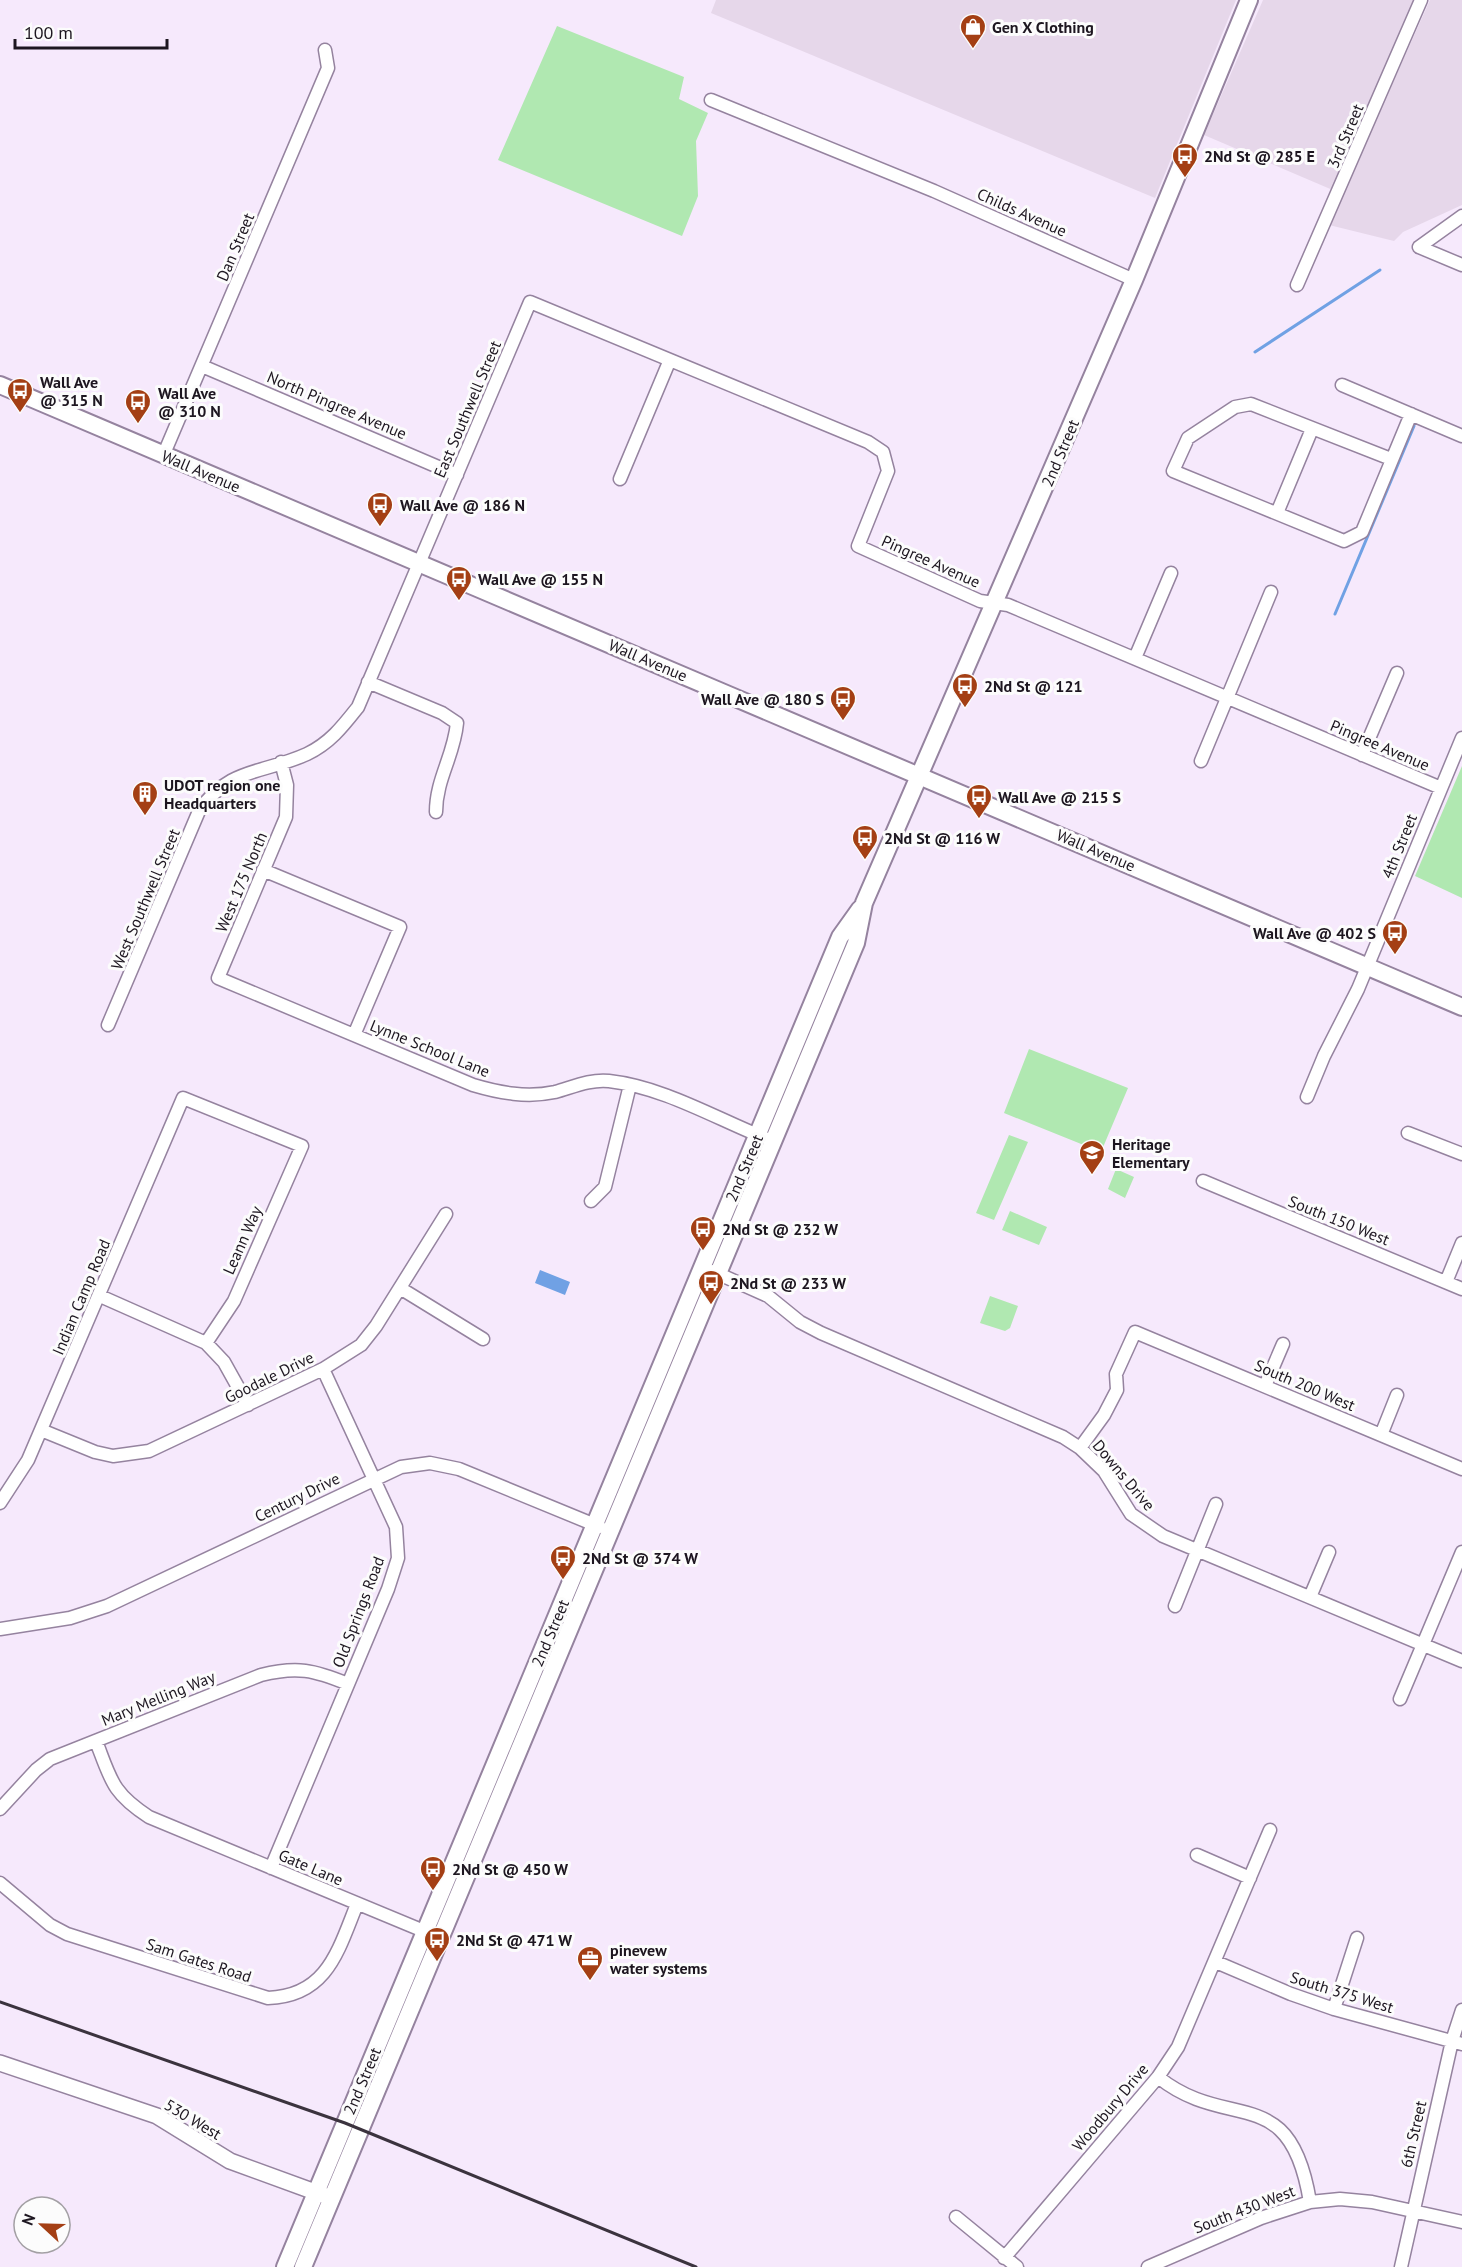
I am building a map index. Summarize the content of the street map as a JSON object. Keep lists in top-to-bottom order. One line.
{"streets":{"main road":["2nd Street","Wall Avenue"],"street":["3rd Street","Childs Avenue","Dan Street","North Pingree Avenue","East Southwell Street","Pingree Avenue","4th Street","West 175 North","West Southwell Street","Lynne School Lane","South 150 West","Leann Way","Indian Camp Road","Goodale Drive","South 200 West","Downs Drive","Century Drive","Old Springs Road","Mary Melling Way","Gate Lane","Sam Gates Road","South 375 West","Woodbury Drive","530 West","6th Street","South 430 West"]},"crossings":[["Childs Avenue","2nd Street"],["Dan Street","North Pingree Avenue"],["Dan Street","Wall Avenue"],["North Pingree Avenue","East Southwell Street"],["East Southwell Street","Wall Avenue"],["East Southwell Street","Pingree Avenue"],["East Southwell Street","West Southwell Street"],["2nd Street","Wall Avenue"],["2nd Street","Pingree Avenue"],["2nd Street","Lynne School Lane"],["2nd Street","Downs Drive"],["2nd Street","Century Drive"],["2nd Street","Gate Lane"],["2nd Street","530 West"],["Wall Avenue","4th Street"],["Wall Avenue","West Southwell Street"],["Pingree Avenue","4th Street"],["West 175 North","West Southwell Street"],["West 175 North","Lynne School Lane"],["Leann Way","Indian Camp Road"],["Indian Camp Road","Goodale Drive"],["Goodale Drive","Old Springs Road"],["South 200 West","Downs Drive"],["Century Drive","Old Springs Road"],["Old Springs Road","Mary Melling Way"],["Old Springs Road","Gate Lane"],["Mary Melling Way","Gate Lane"],["Gate Lane","Sam Gates Road"],["South 375 West","Woodbury Drive"],["South 375 West","6th Street"],["6th Street","South 430 West"]],"places":{"shop":["Gen X Clothing"],"bus stop":["2Nd St @ 285 E","Wall Ave @ 315 N","Wall Ave @ 310 N","Wall Ave @ 186 N","Wall Ave @ 155 N","2Nd St @ 121","Wall Ave @ 180 S","Wall Ave @ 215 S","2Nd St @ 116 W","Wall Ave @ 402 S","2Nd St @ 232 W","2Nd St @ 233 W","2Nd St @ 374 W","2Nd St @ 450 W","2Nd St @ 471 W"],"building":["UDOT region one Headquarters"],"school or university":["Heritage Elementary"],"office":["pinevew water systems"]},"scale_bar":"100 m","north":"left"}
